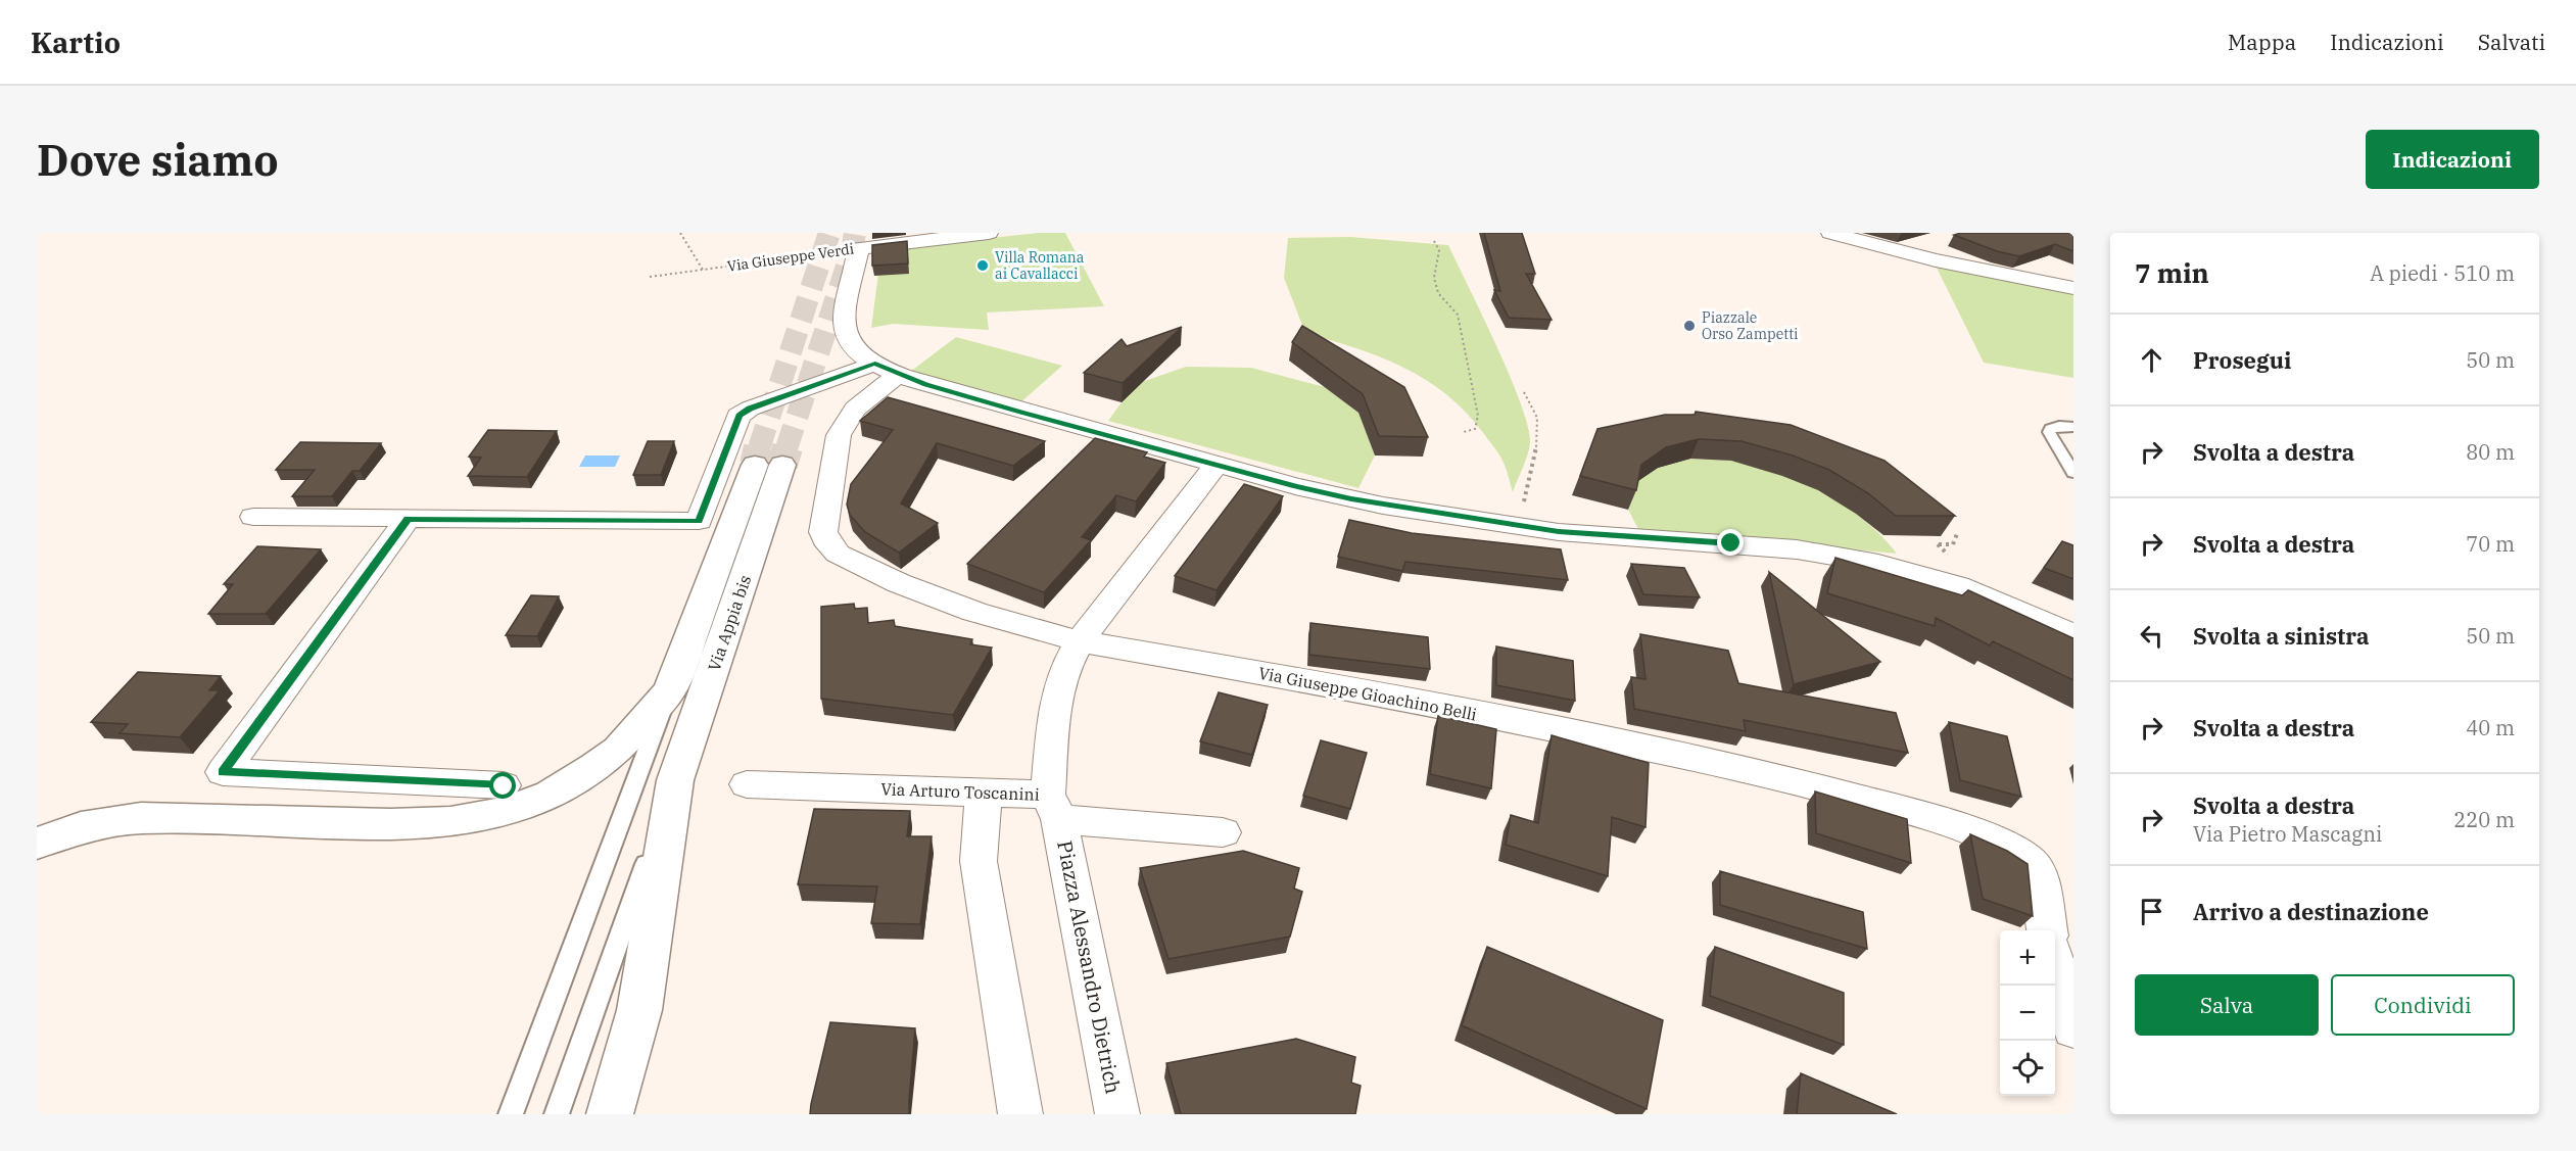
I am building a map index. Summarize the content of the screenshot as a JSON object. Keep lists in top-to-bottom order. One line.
{"streets":{"highway":["Via Appia bis"],"street":["Via Giuseppe Verdi","Via Giuseppe Gioachino Belli","Via Arturo Toscanini","Piazza Alessandro Dietrich"]},"crossings":[["Via Giuseppe Gioachino Belli","Via Arturo Toscanini"],["Via Arturo Toscanini","Piazza Alessandro Dietrich"]],"places":["Villa Romana ai Cavallacci","Piazzale Orso Zampetti"],"page":{"header":"Kartio","nav":["Mappa","Indicazioni","Salvati"],"buttons":["Indicazioni",["Salva","Condividi"]],"title":"Dove siamo","heading":["7 min","A piedi · 510 m"],"list":[["Prosegui","50 m"],["Svolta a destra","80 m"],["Svolta a destra","70 m"],["Svolta a sinistra","50 m"],["Svolta a destra","40 m"],["Svolta a destra","Via Pietro Mascagni","220 m"],"Arrivo a destinazione"],"map_buttons":["+","−"]}}
